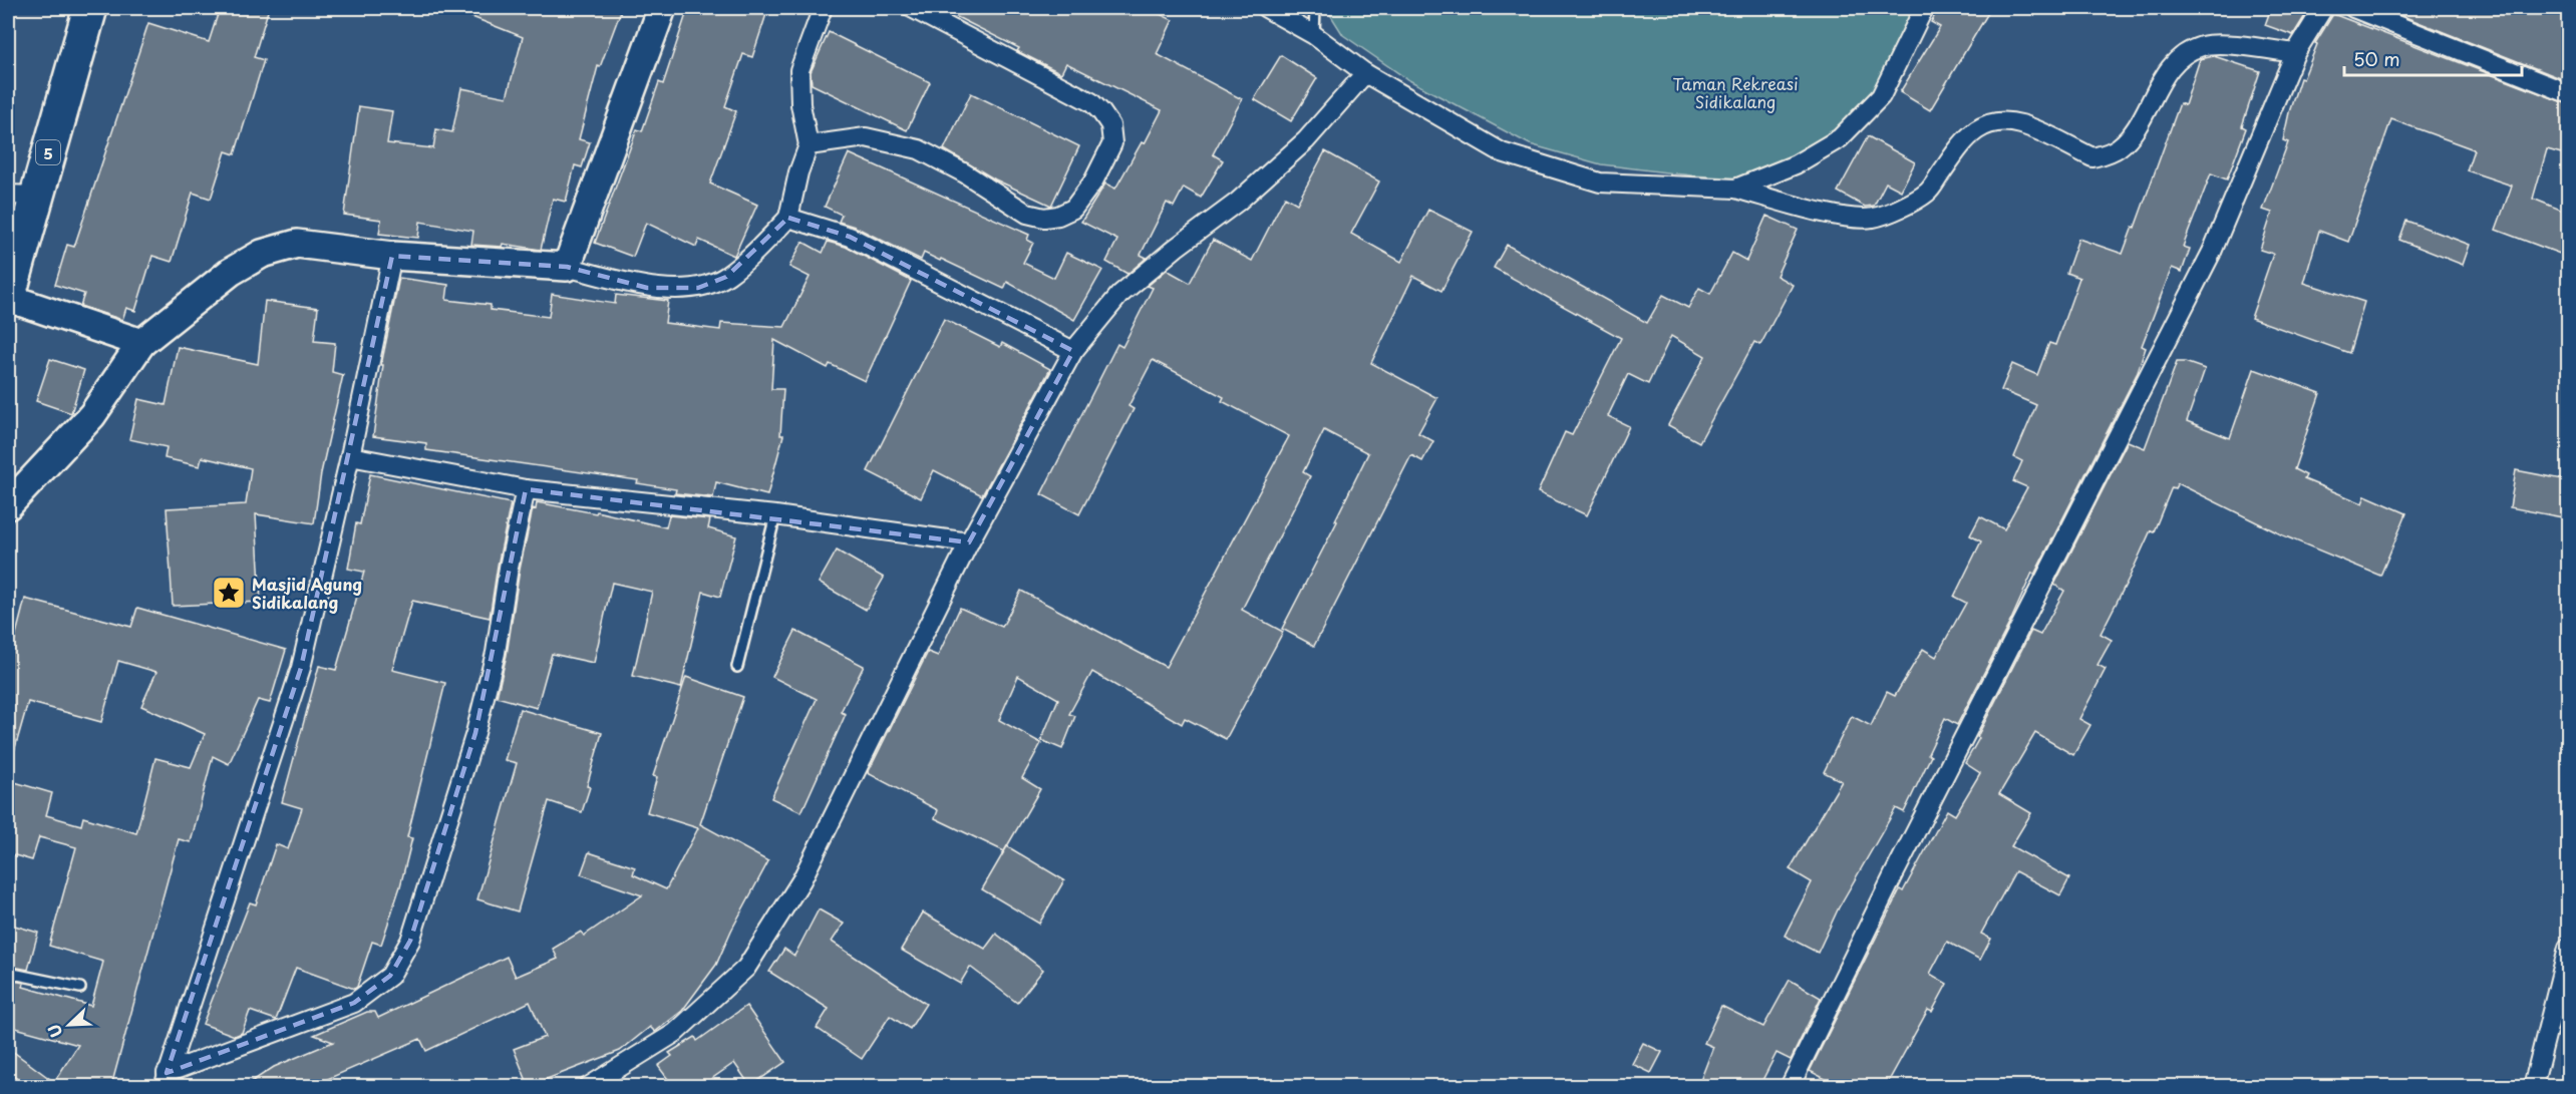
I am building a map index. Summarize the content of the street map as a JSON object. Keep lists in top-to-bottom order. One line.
{"streets":{"highway":["5"]},"parks":["Taman Rekreasi Sidikalang"],"places":{"place":["Masjid Agung Sidikalang"]},"scale_bar":"50 m","north":"bottom left"}
